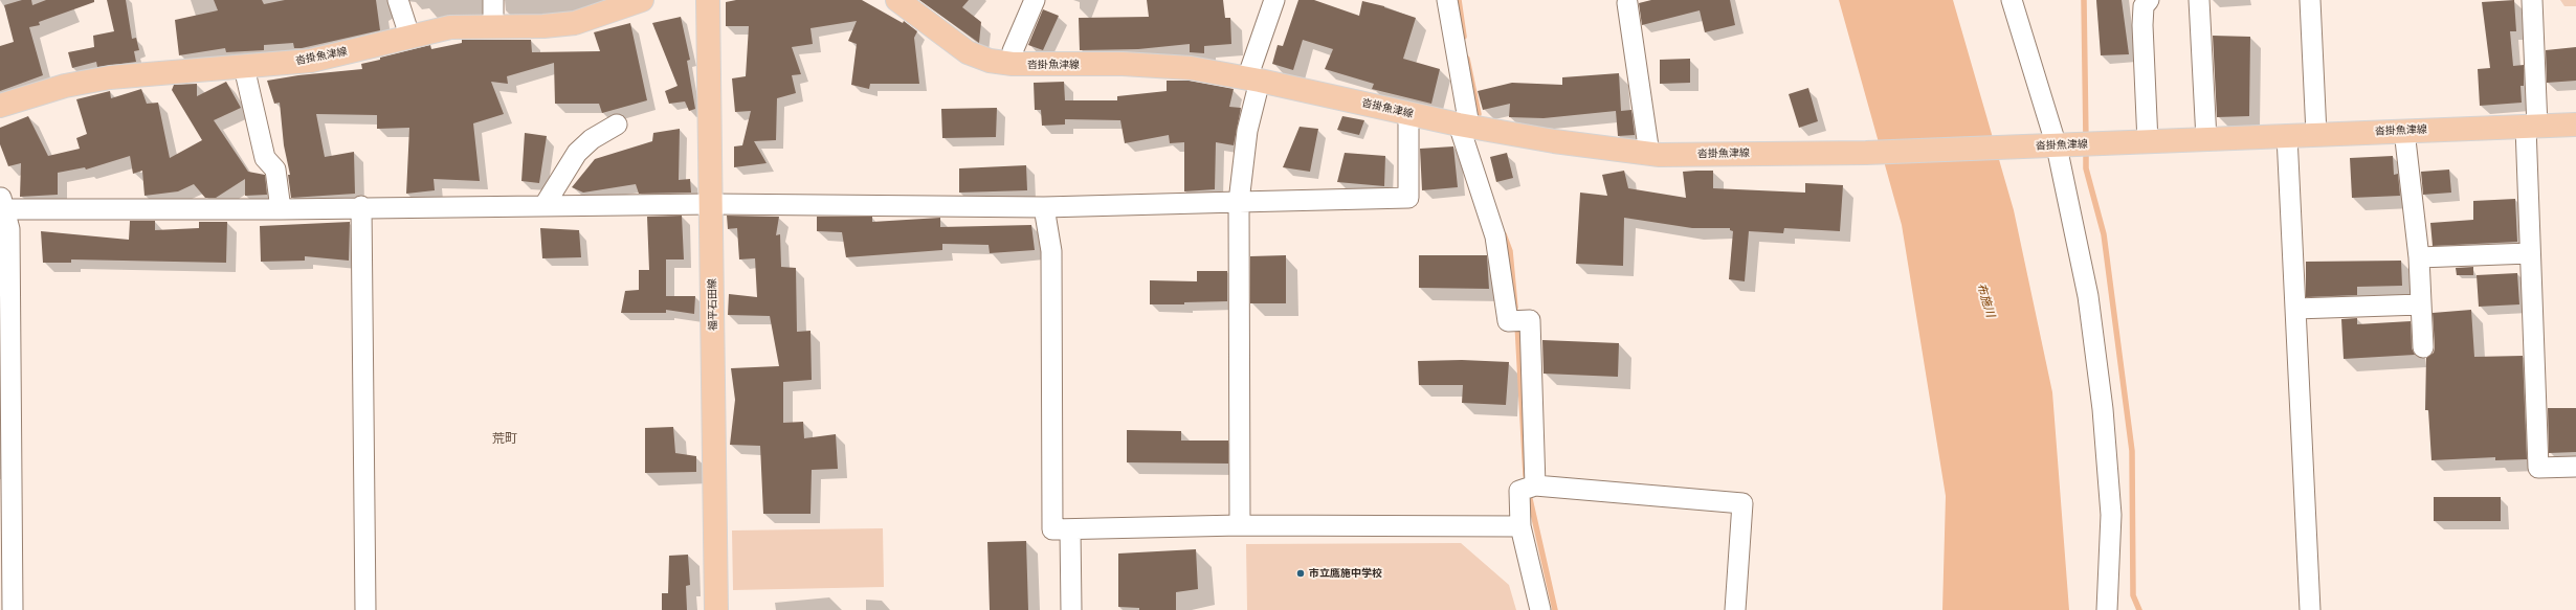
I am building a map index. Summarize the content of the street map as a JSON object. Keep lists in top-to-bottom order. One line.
{"streets":{"main road":["沓掛魚津線","福平石田線"]},"districts":["荒町"],"water":["布施川"],"places":["市立鷹施中学校"]}
